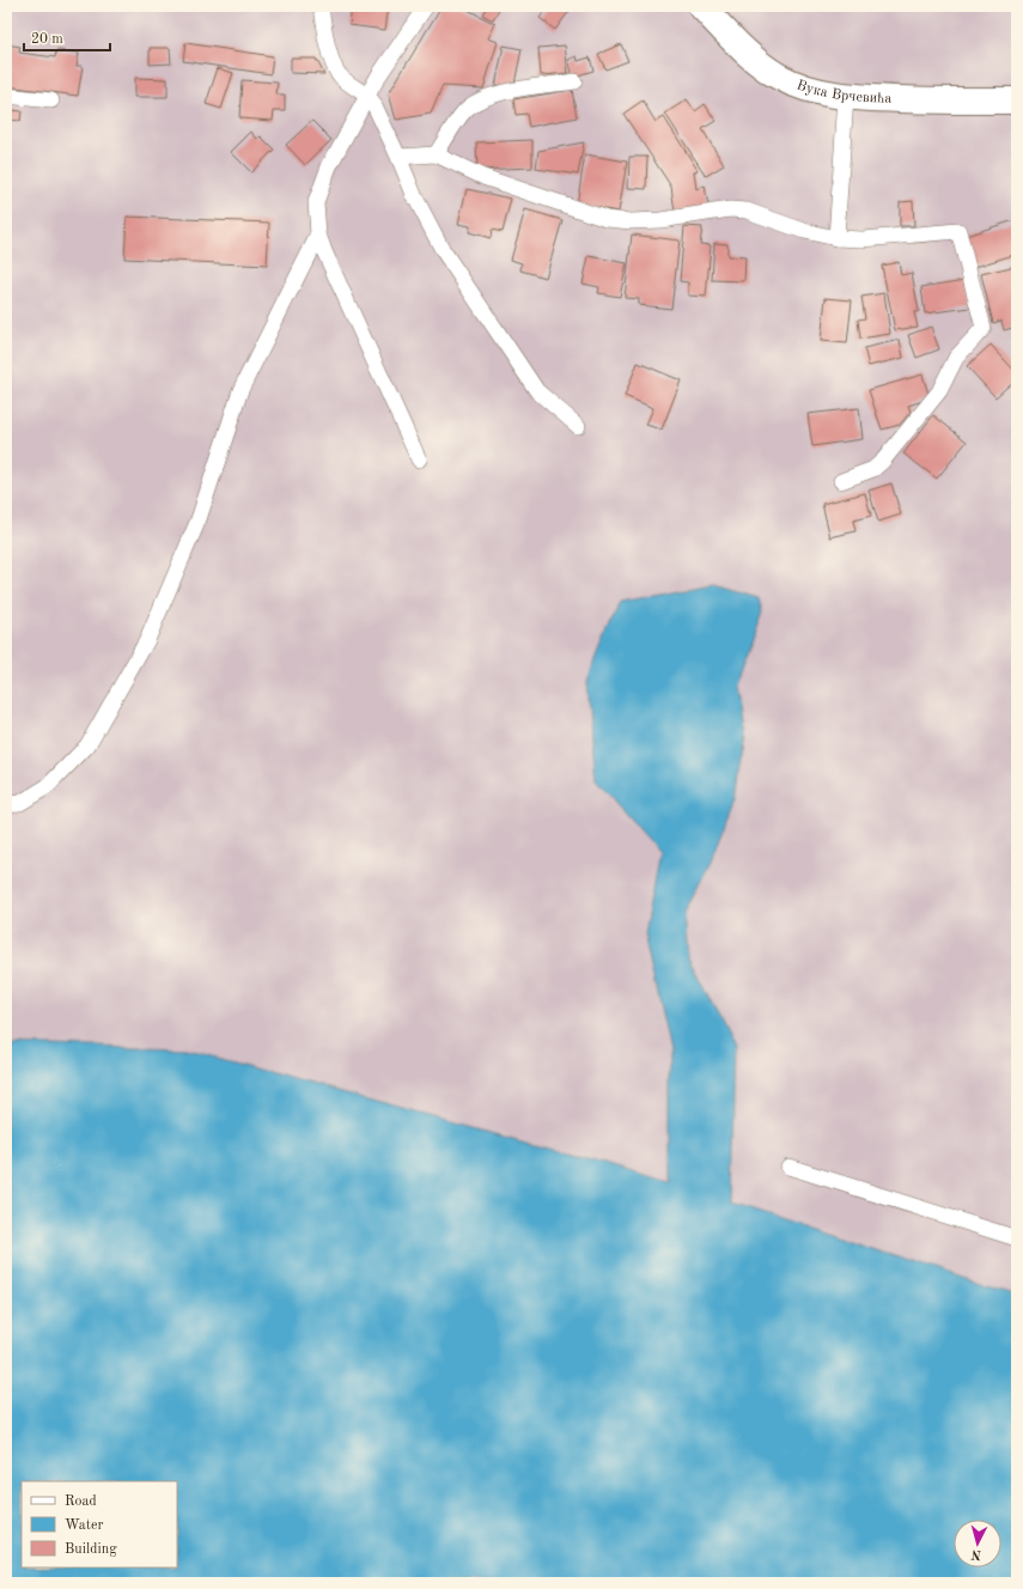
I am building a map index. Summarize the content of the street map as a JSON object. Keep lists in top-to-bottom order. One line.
{"streets":{"street":["Вука Врчевића"]},"legend":["Road","Water","Building"],"scale_bar":"20 m","north":"bottom"}
